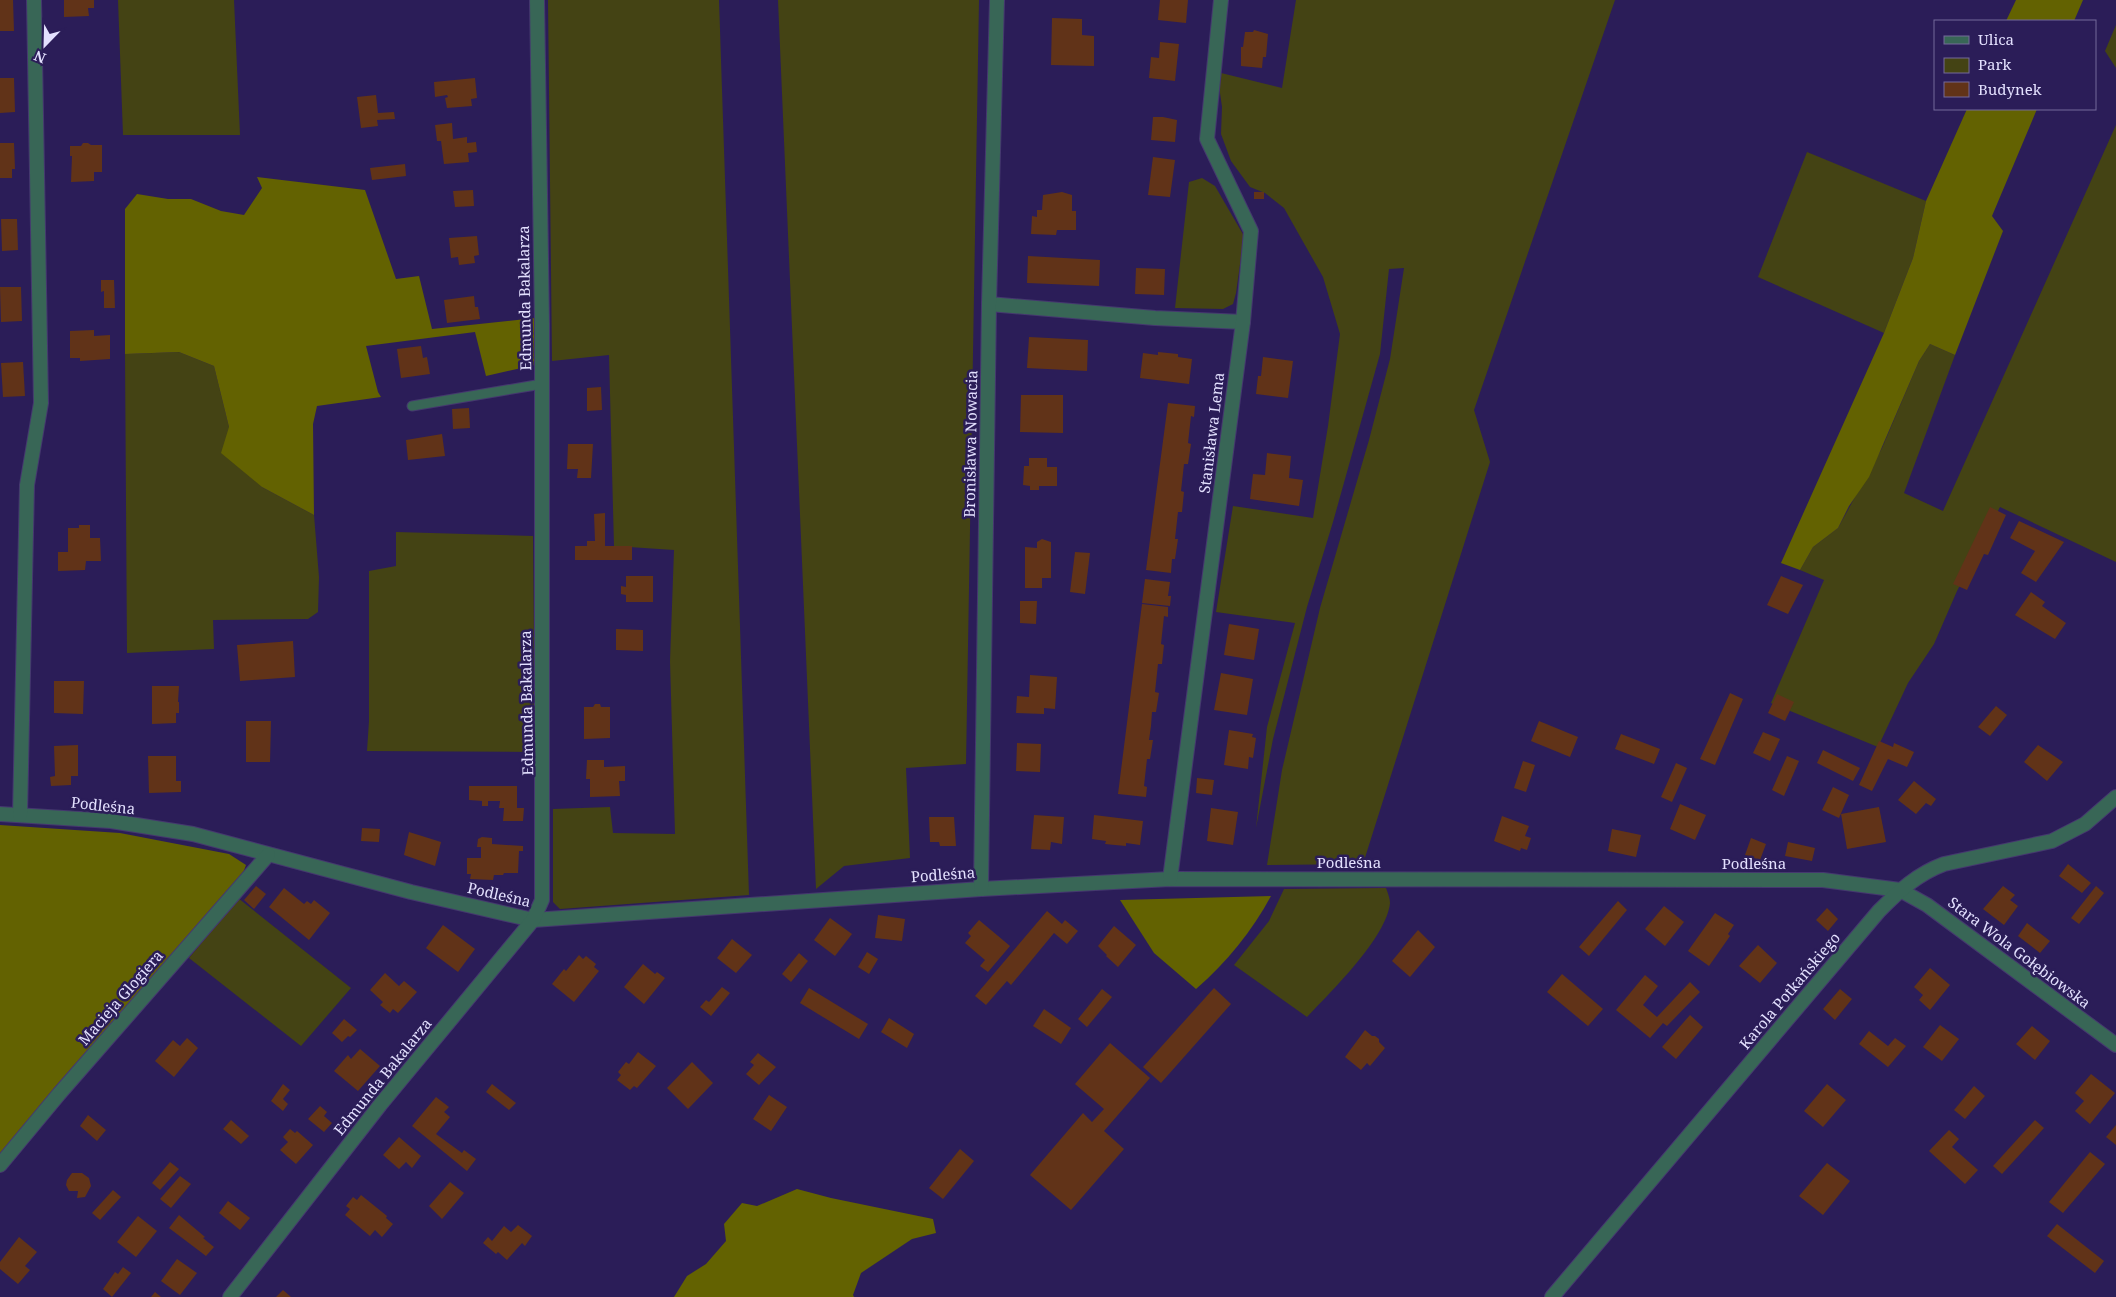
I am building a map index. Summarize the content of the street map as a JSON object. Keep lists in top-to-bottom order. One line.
{"streets":{"street":["Edmunda Bakalarza","Stanisława Lema","Bronisława Nowacia","Podleśna","Stara Wola Gołębiowska","Karola Potkańskiego","Macieja Glogiera"]},"crossings":[["Edmunda Bakalarza","Podleśna"],["Stanisława Lema","Podleśna"],["Bronisława Nowacia","Podleśna"],["Podleśna","Stara Wola Gołębiowska"],["Podleśna","Karola Potkańskiego"],["Podleśna","Macieja Glogiera"],["Stara Wola Gołębiowska","Karola Potkańskiego"]],"legend":["Ulica","Park","Budynek"],"north":"bottom left"}
